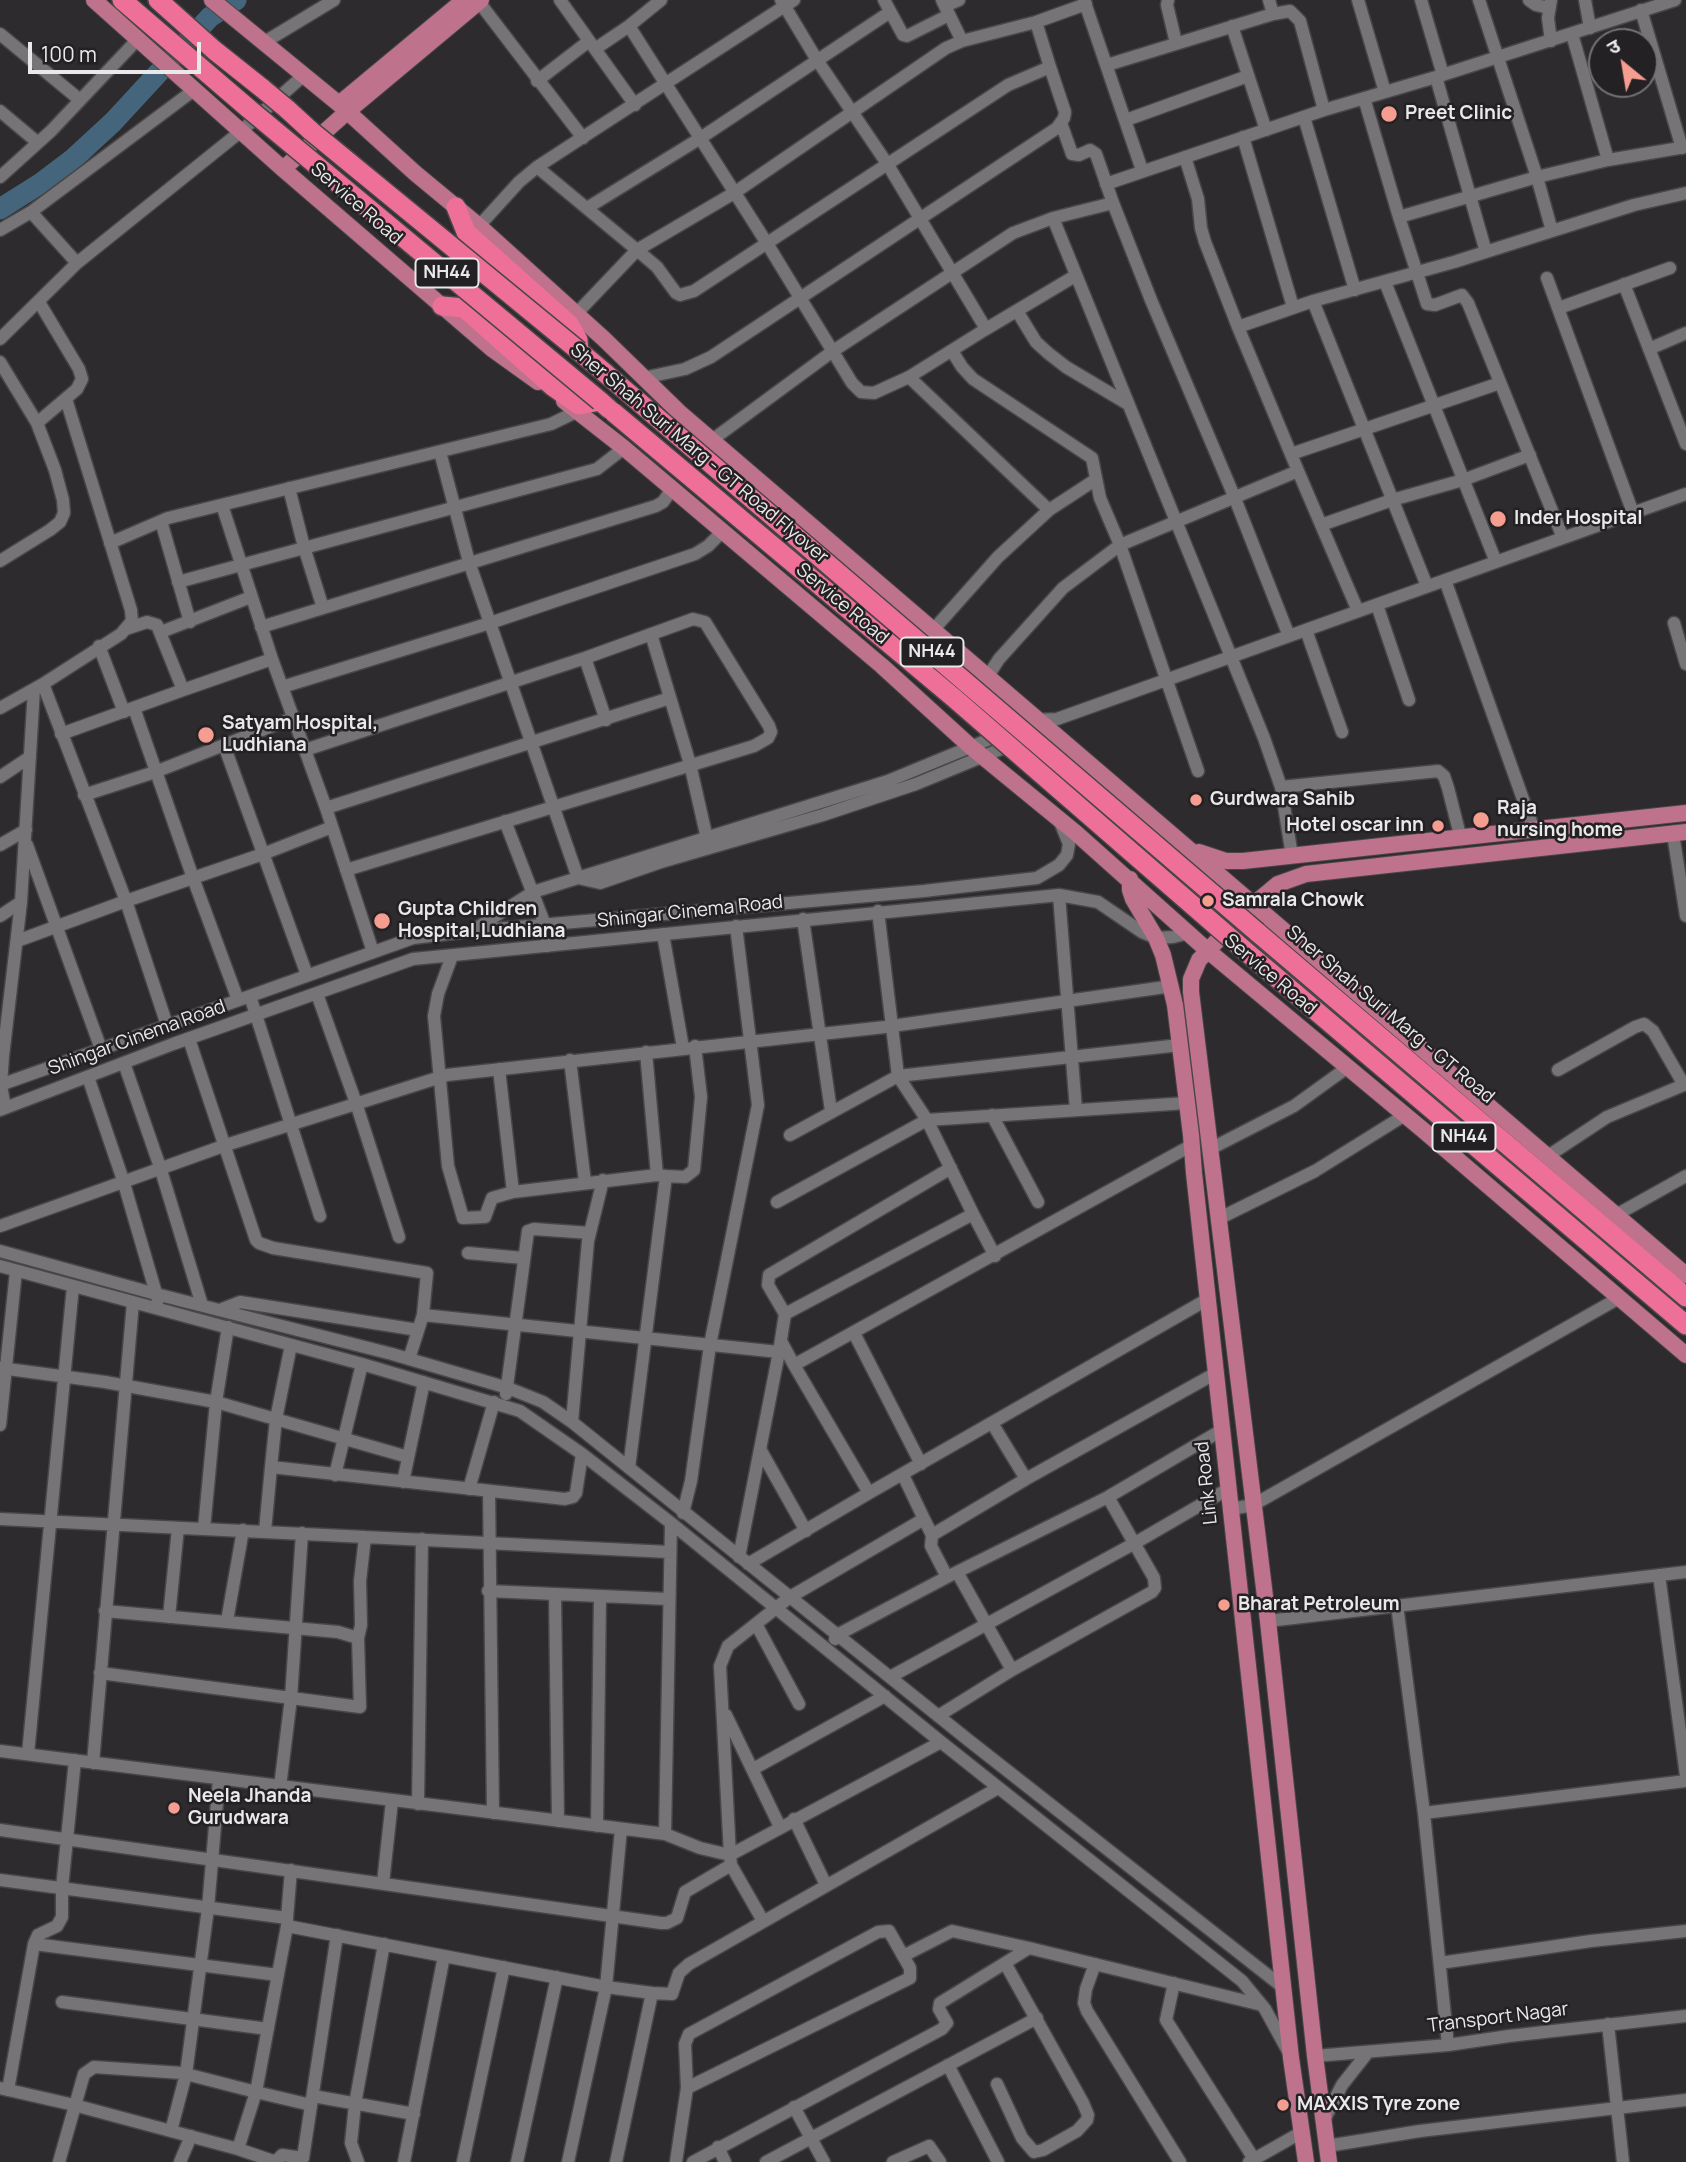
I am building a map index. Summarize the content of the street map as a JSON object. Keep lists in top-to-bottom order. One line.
{"streets":{"highway":["NH44","Sher Shah Suri Marg - GT Road Flyover","Sher Shah Suri Marg - GT Road"],"main road":["Service Road","Link Road"],"street":["Shingar Cinema Road","Transport Nagar"]},"crossings":[["Service Road","Shingar Cinema Road"],["Service Road","Link Road"],["Sher Shah Suri Marg - GT Road Flyover","Sher Shah Suri Marg - GT Road"],["Shingar Cinema Road","Link Road"]],"places":["Preet Clinic","Inder Hospital","Satyam Hospital, Ludhiana","Gurdwara Sahib","Raja nursing home","Hotel oscar inn","Samrala Chowk","Gupta Children Hospital,Ludhiana","Bharat Petroleum","Neela Jhanda Gurudwara","MAXXIS Tyre zone"],"scale_bar":"100 m","north":"top left"}
